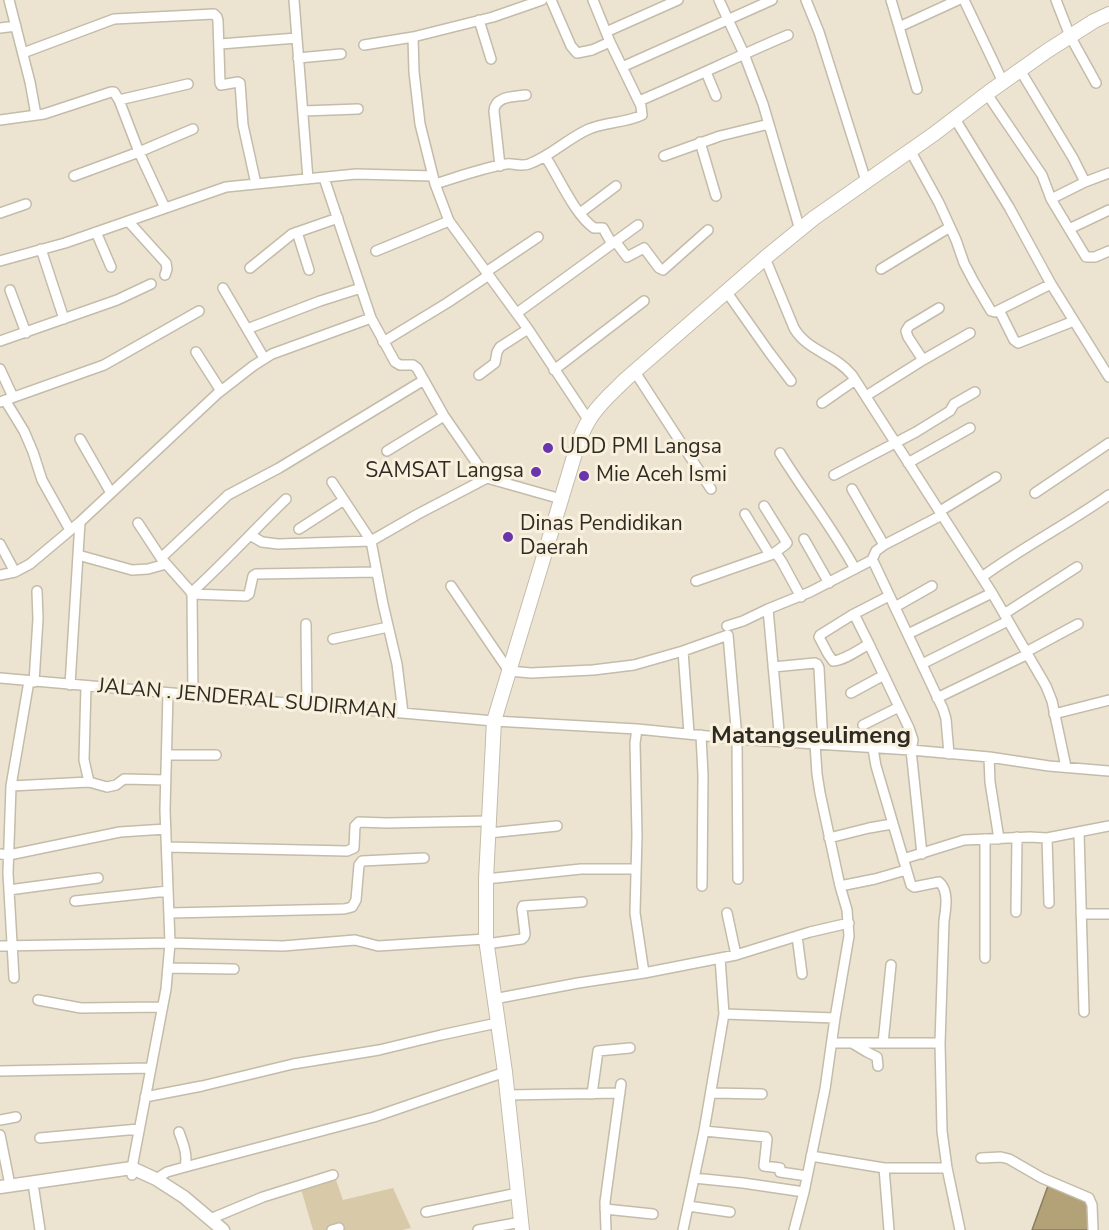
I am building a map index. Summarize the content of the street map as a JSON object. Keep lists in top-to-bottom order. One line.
{"streets":{"street":["JALAN . JENDERAL SUDIRMAN"]},"districts":["Matangseulimeng"],"places":["UDD PMI Langsa","SAMSAT Langsa","Mie Aceh Ismi","Dinas Pendidikan Daerah"]}
